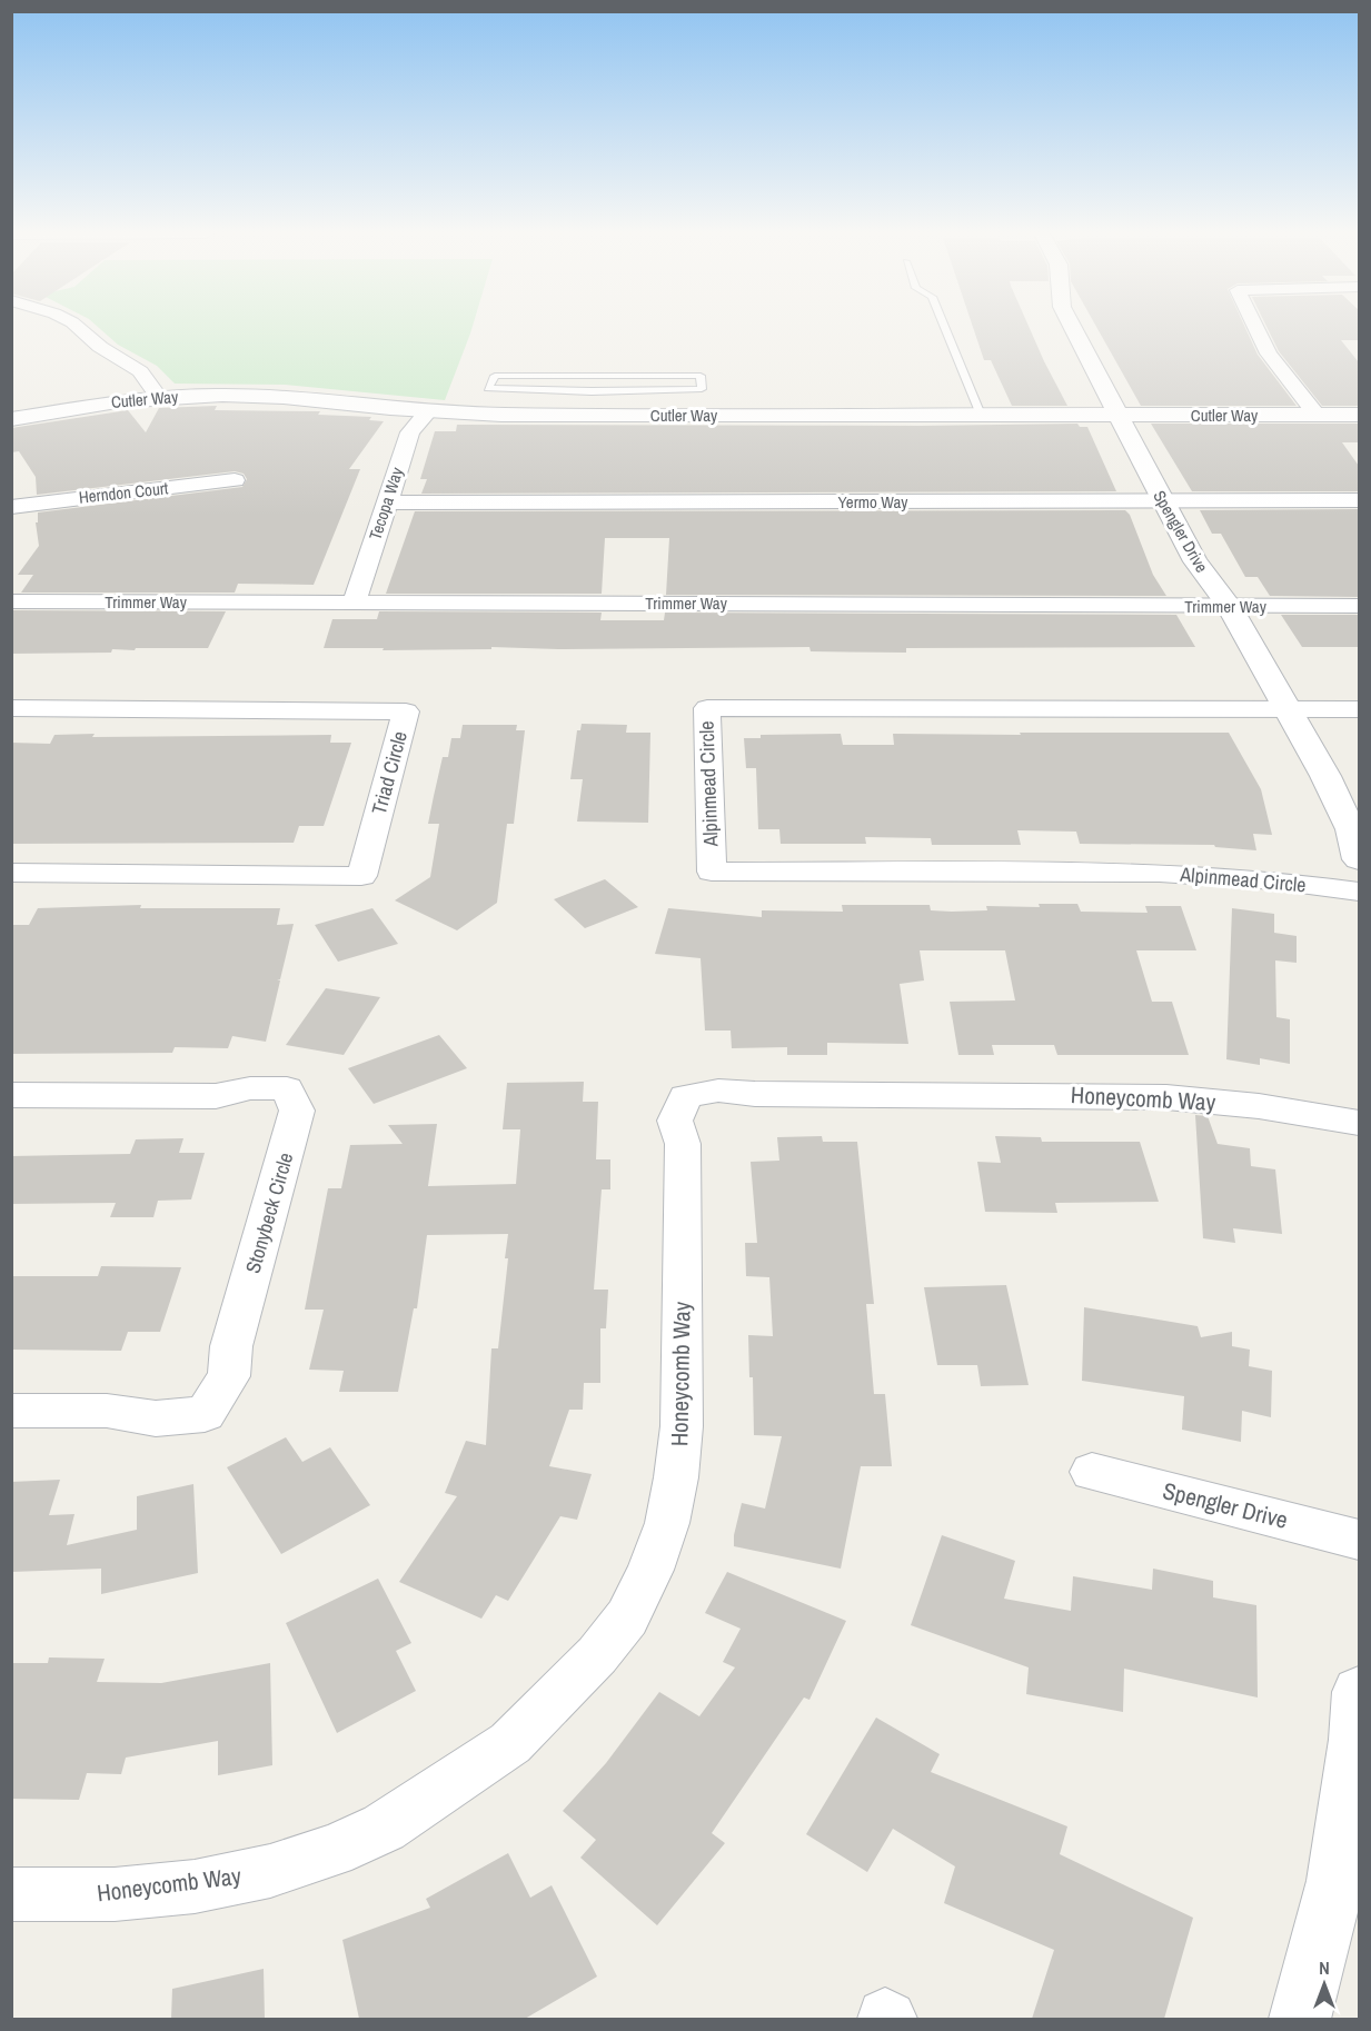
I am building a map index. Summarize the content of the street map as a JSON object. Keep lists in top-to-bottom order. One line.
{"streets":{"street":["Cutler Way","Herndon Court","Yermo Way","Tecopa Way","Spengler Drive","Trimmer Way","Triad Circle","Alpinmead Circle","Honeycomb Way","Stonybeck Circle"]},"crossings":[["Cutler Way","Tecopa Way"],["Cutler Way","Spengler Drive"],["Yermo Way","Tecopa Way"],["Yermo Way","Spengler Drive"],["Tecopa Way","Trimmer Way"],["Spengler Drive","Trimmer Way"],["Spengler Drive","Alpinmead Circle"]],"north":"top"}
